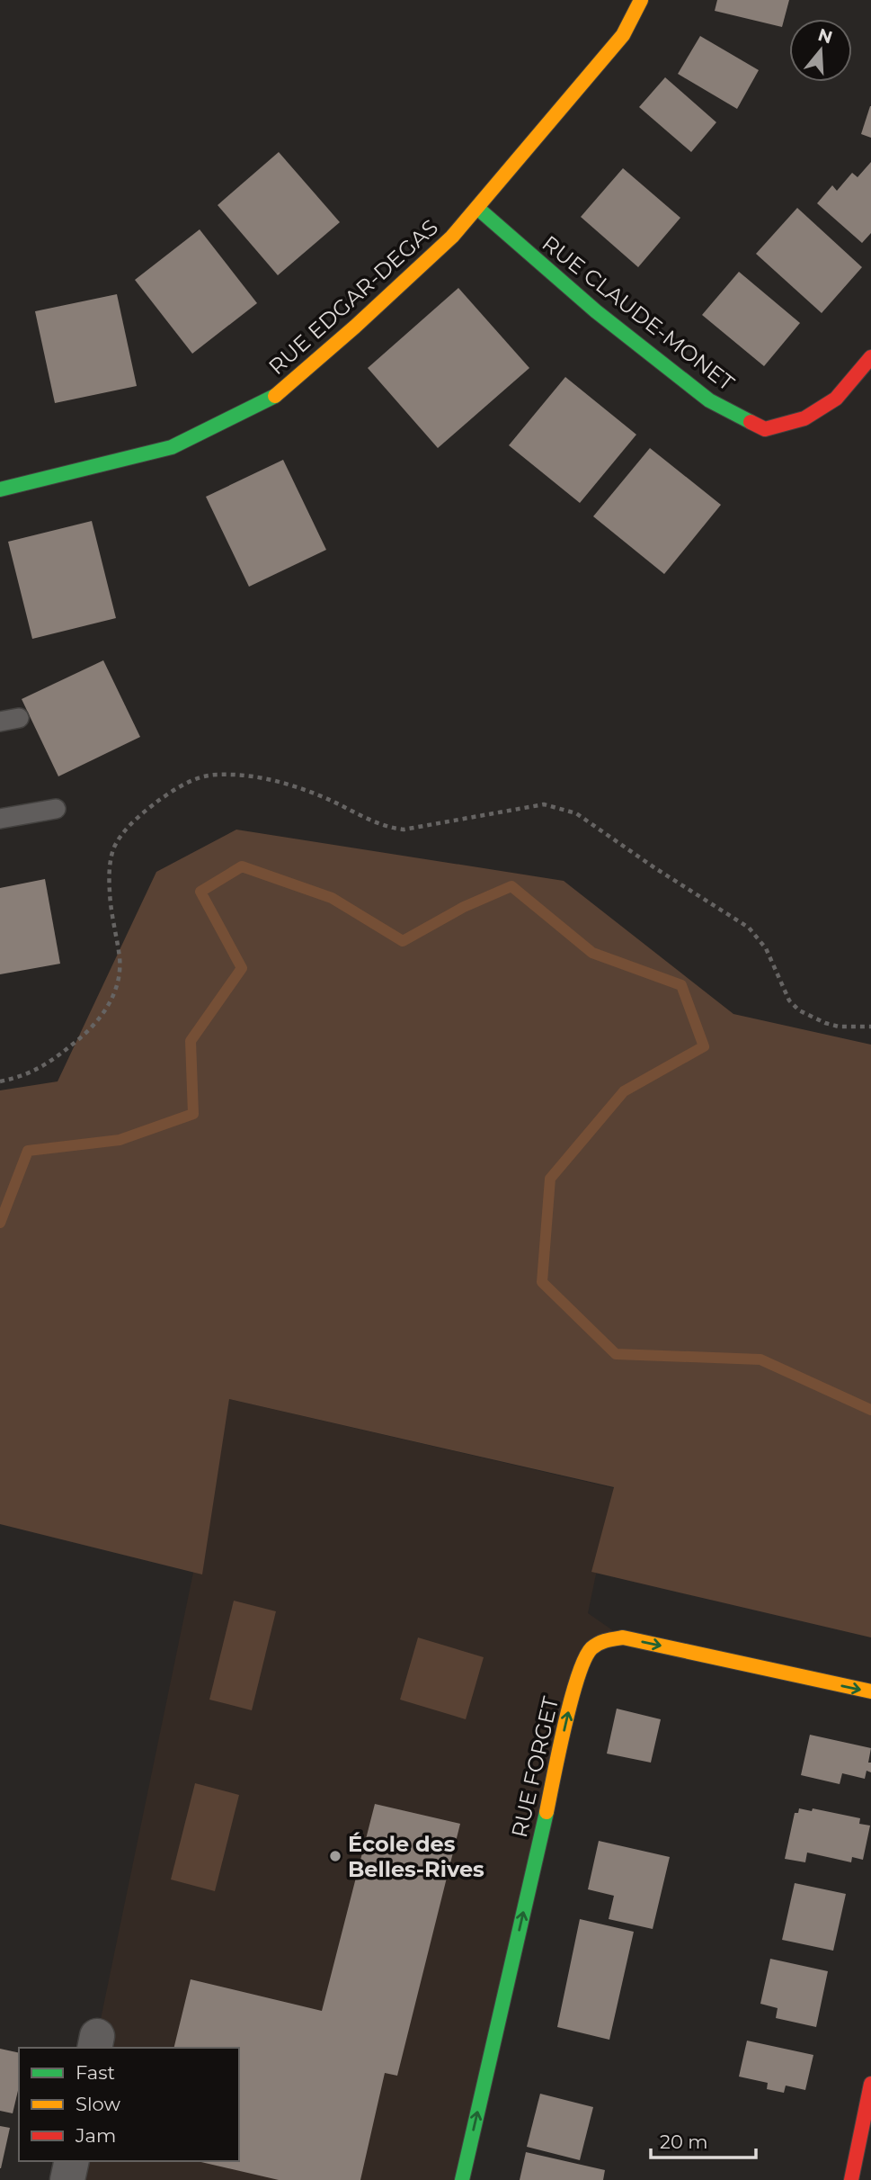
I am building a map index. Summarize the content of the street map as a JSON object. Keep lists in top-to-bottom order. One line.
{"streets":{"street":["RUE EDGAR-DEGAS","RUE CLAUDE-MONET","RUE FORGET"]},"crossings":[["RUE EDGAR-DEGAS","RUE CLAUDE-MONET"]],"places":["École des Belles-Rives"],"legend":["Fast","Slow","Jam"],"scale_bar":"20 m","north":"top"}
